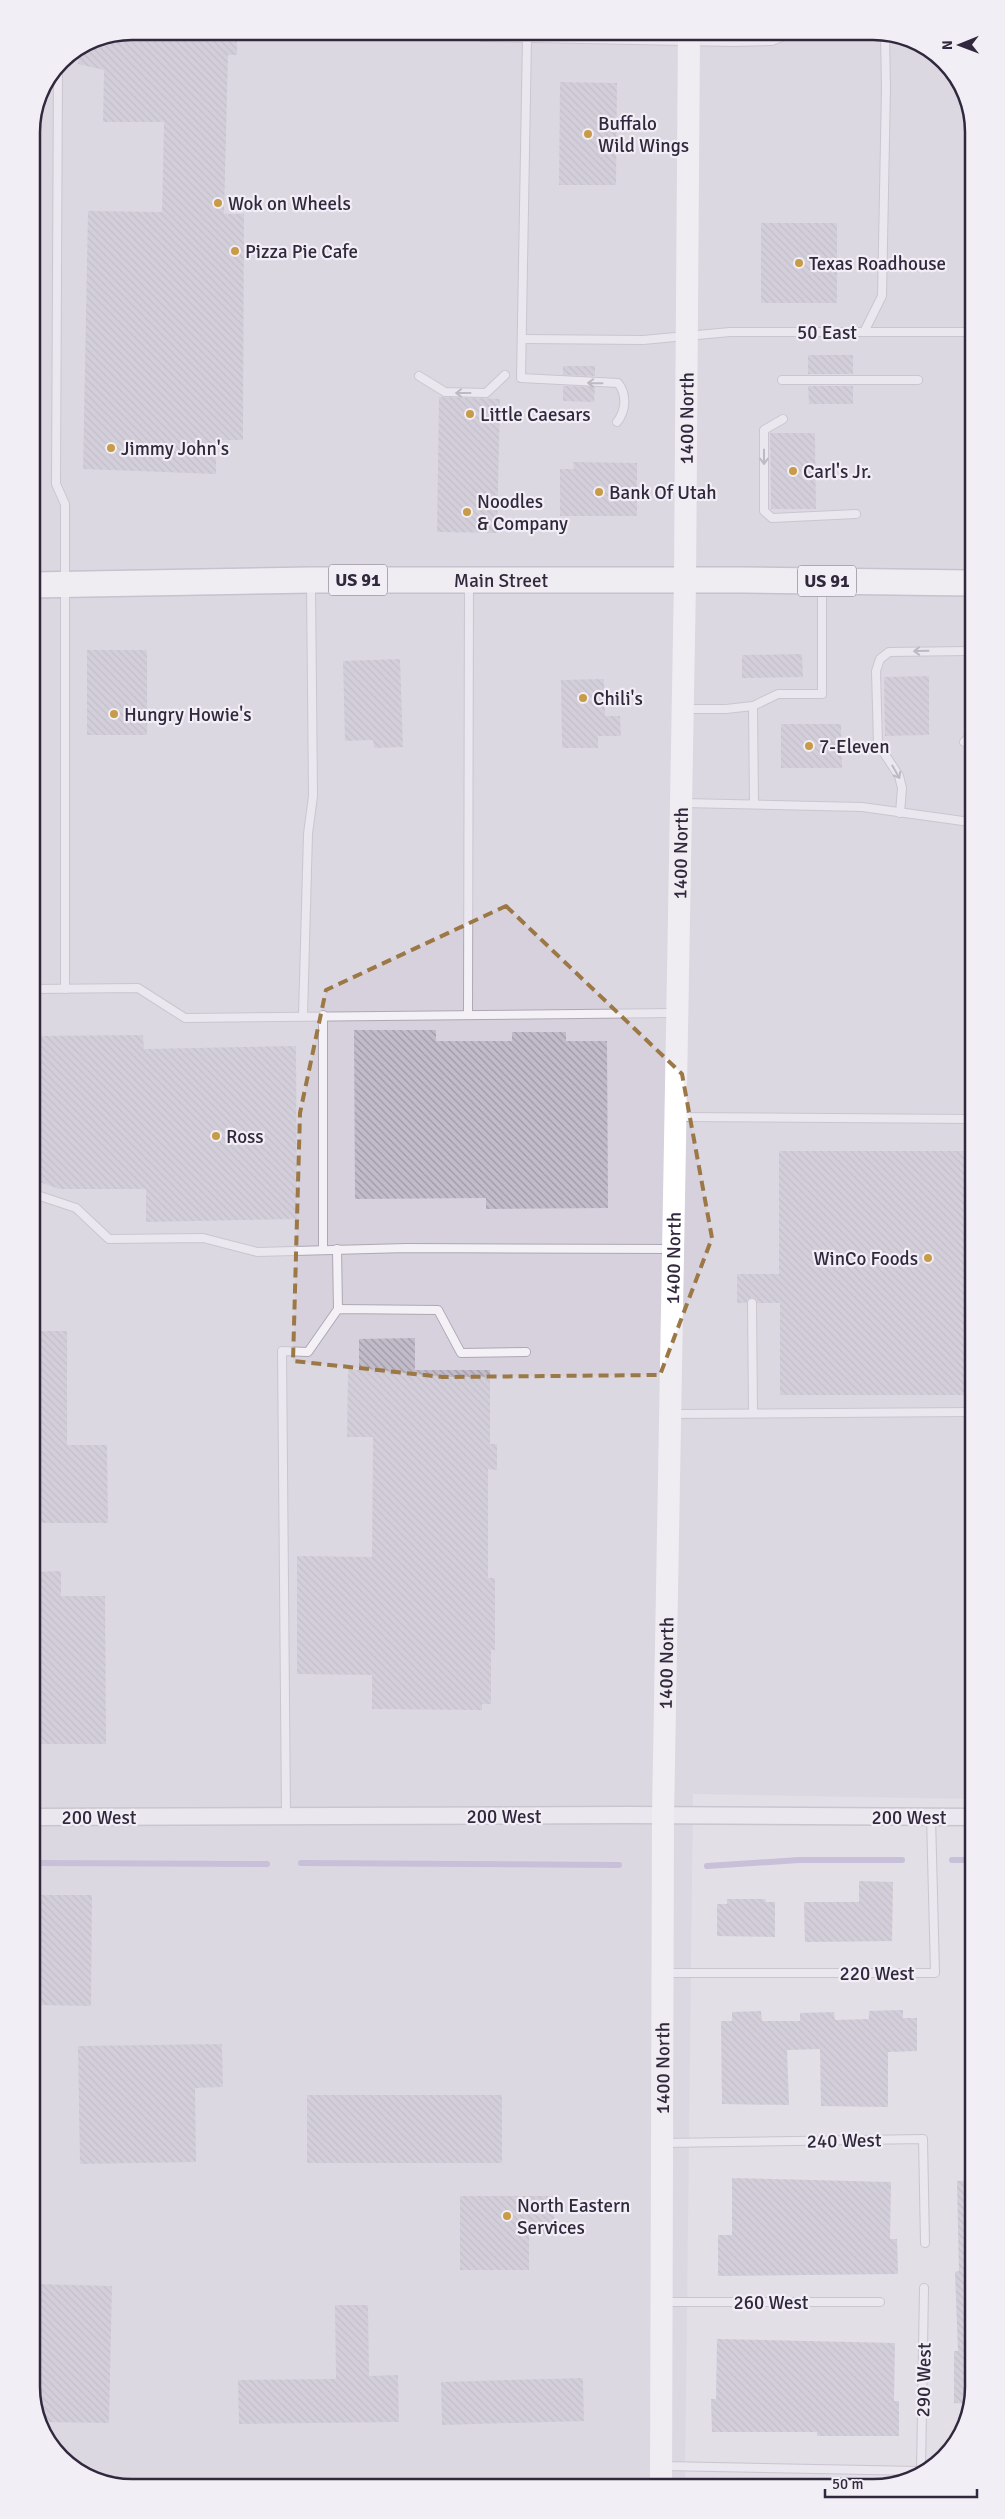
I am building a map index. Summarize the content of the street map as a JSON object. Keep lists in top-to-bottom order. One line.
{"streets":{"main road":["1400 North","US 91","Main Street"],"street":["200 West"],"lane":["50 East","220 West","240 West","260 West","290 West"]},"crossings":[["50 East","1400 North"],["1400 North","Main Street"],["1400 North","200 West"],["1400 North","220 West"],["1400 North","240 West"],["1400 North","260 West"],["1400 North","290 West"],["200 West","220 West"]],"places":["Buffalo Wild Wings","Wok on Wheels","Pizza Pie Cafe","Texas Roadhouse","Little Caesars","Jimmy John's","Carl's Jr.","Bank Of Utah","Noodles & Company","Chili's","Hungry Howie's","7-Eleven","Ross","WinCo Foods","North Eastern Services"],"scale_bar":"50 m","north":"left"}
